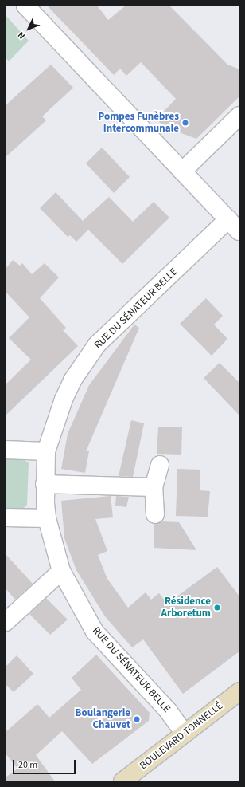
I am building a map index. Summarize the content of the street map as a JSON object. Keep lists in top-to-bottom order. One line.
{"streets":{"main road":["BOULEVARD TONNELLÉ"],"street":["RUE DU SÉNATEUR BELLE"]},"crossings":[["RUE DU SÉNATEUR BELLE","BOULEVARD TONNELLÉ"]],"places":["Pompes Funèbres Intercommunale","Résidence Arboretum","Boulangerie Chauvet"],"scale_bar":"20 m","north":"bottom left"}
